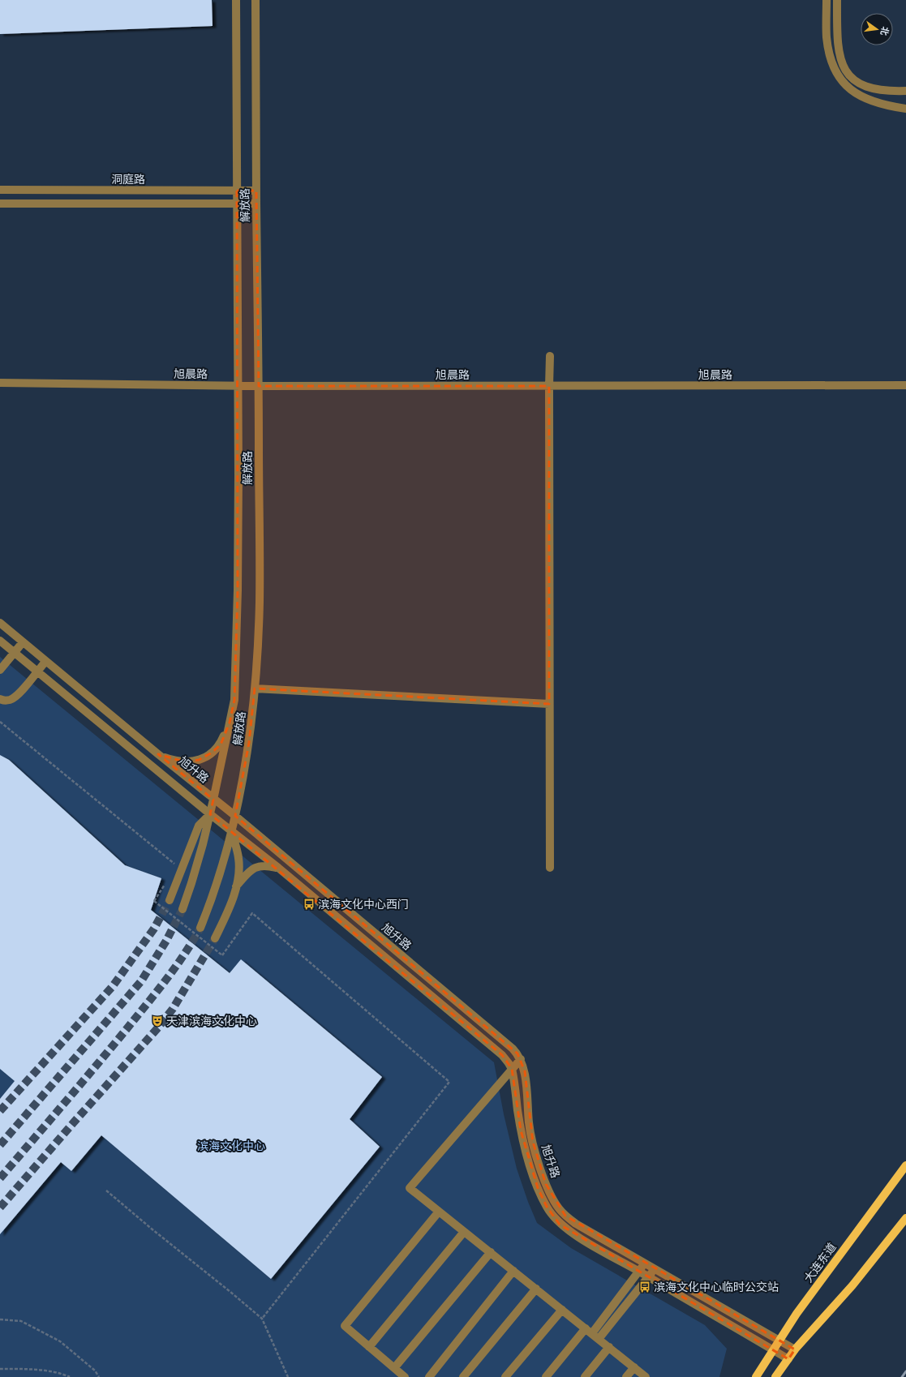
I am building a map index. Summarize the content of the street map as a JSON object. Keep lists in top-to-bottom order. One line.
{"streets":{"main road":["大连东道"],"street":["洞庭路","解放路","旭晨路","旭升路"]},"crossings":[["洞庭路","解放路"],["解放路","旭晨路"],["解放路","旭升路"]],"parks":["滨海文化中心"],"places":{"bus stop":["滨海文化中心西门","滨海文化中心临时公交站"],"theatre":["天津滨海文化中心"]},"north":"right"}
